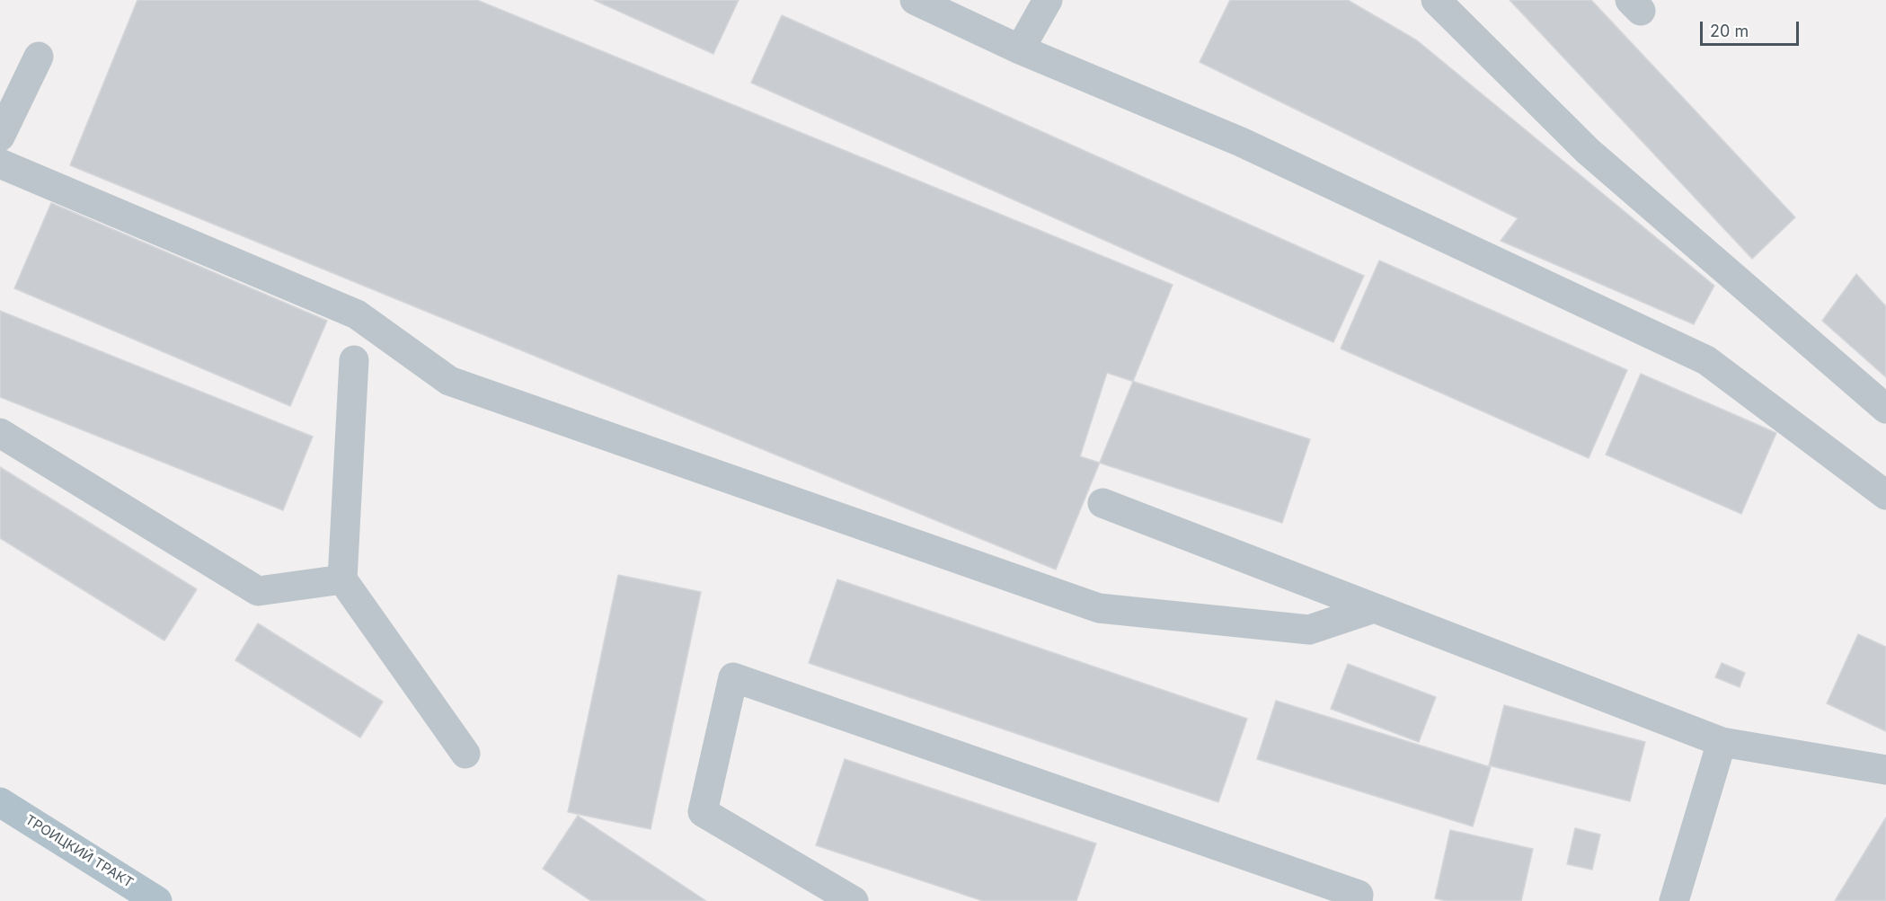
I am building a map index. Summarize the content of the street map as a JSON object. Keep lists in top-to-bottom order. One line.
{"streets":{"main road":["ТРОИЦКИЙ ТРАКТ"]},"scale_bar":"20 m"}
